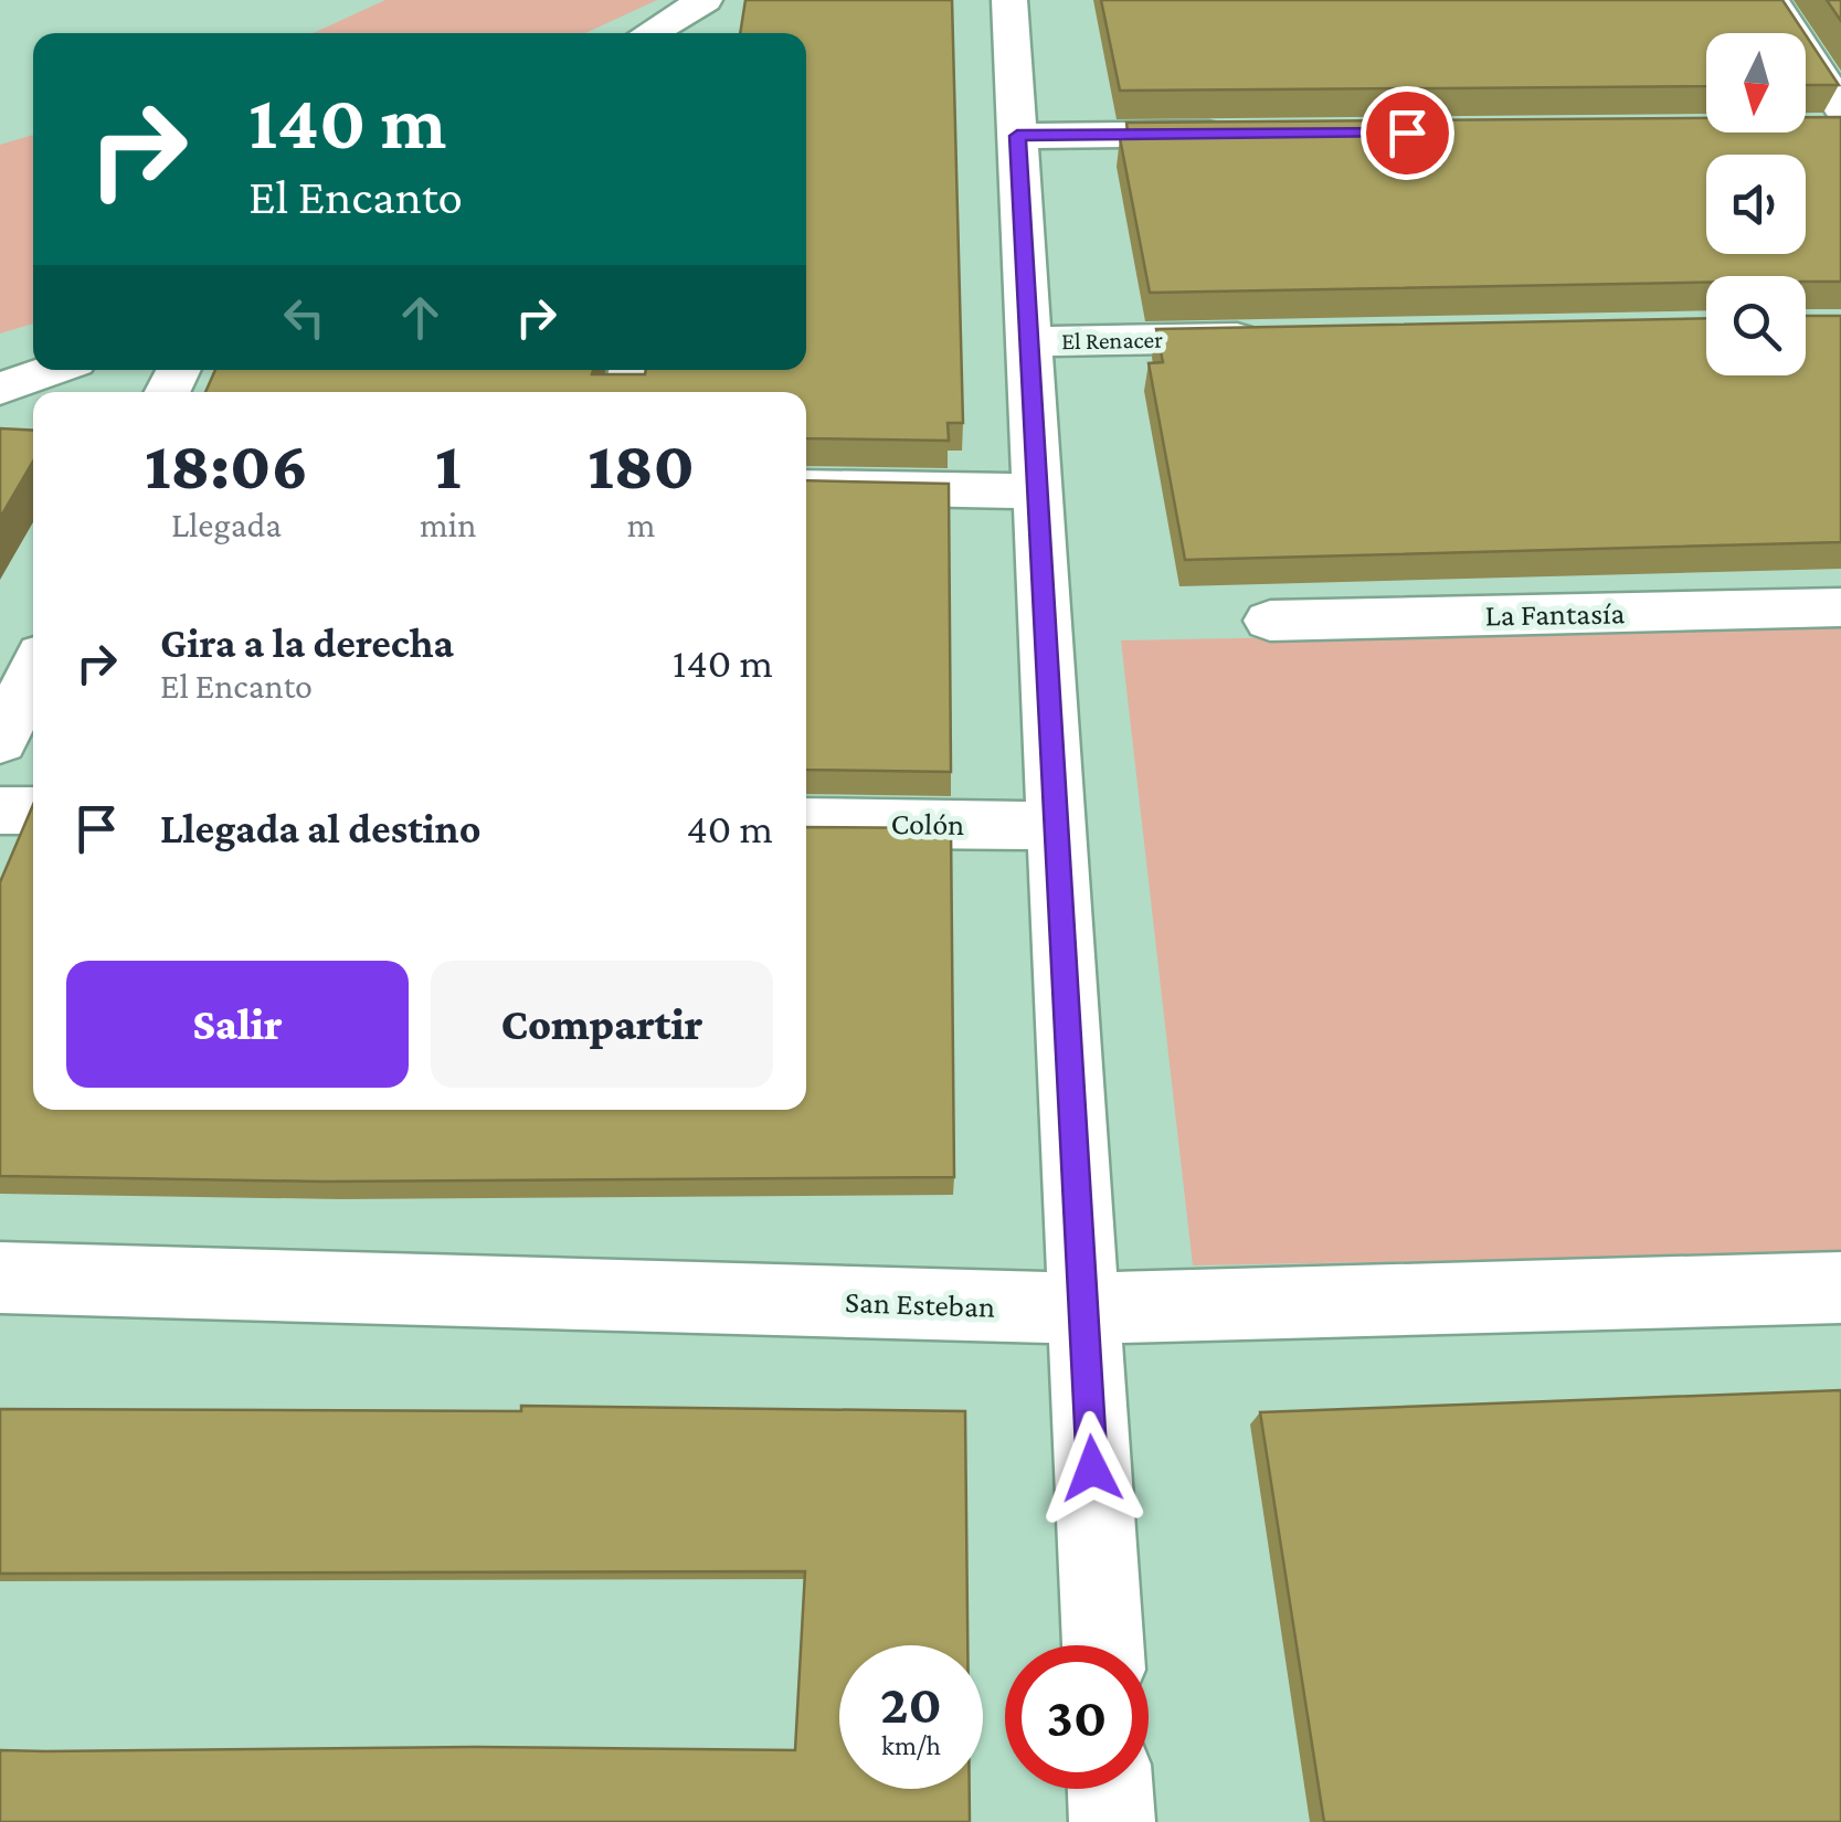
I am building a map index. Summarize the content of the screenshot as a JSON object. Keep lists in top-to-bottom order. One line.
{"streets":{"street":["El Renacer","La Fantasía","Colón","San Esteban"]},"north":"bottom","page":{"turn":["140 m","El Encanto"],"eta":["18:06","Llegada","1","min","180","m"],"list":[{"name":"Gira a la derecha","note":"El Encanto","value":"140 m"},{"name":"Llegada al destino","value":"40 m"}],"buttons":["Salir","Compartir"],"speed":"20 km/h","limit":"30"}}
